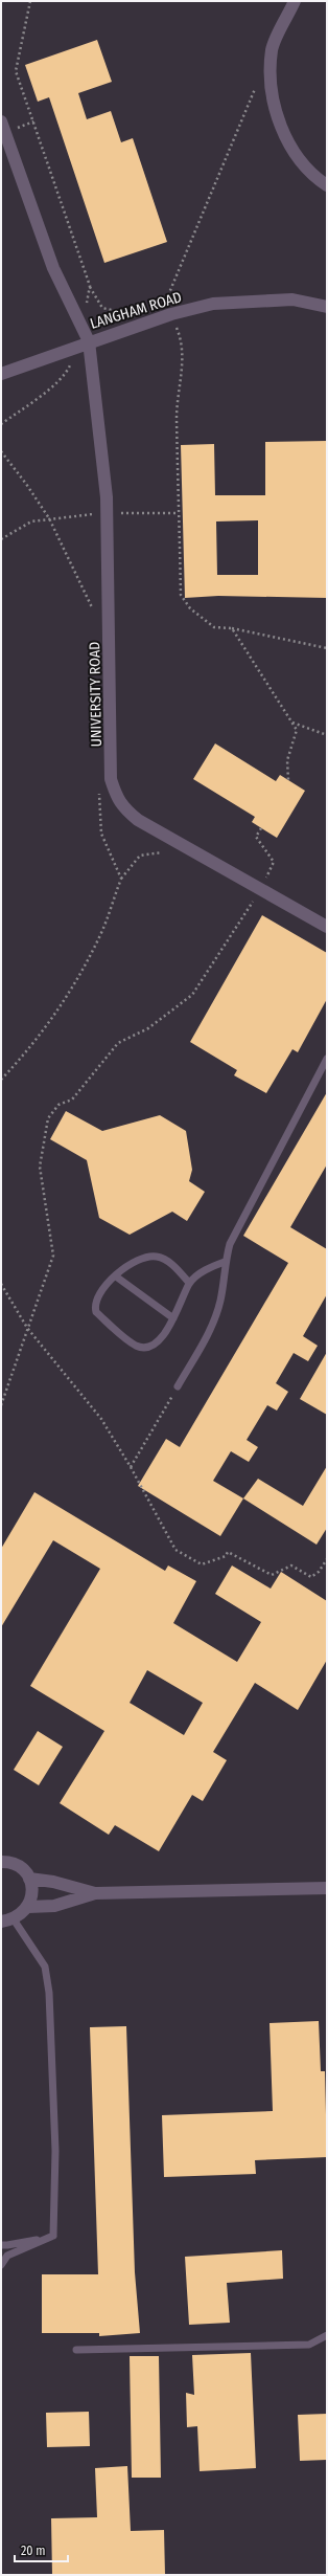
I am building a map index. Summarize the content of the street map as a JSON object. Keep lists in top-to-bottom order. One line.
{"streets":{"street":["LANGHAM ROAD","UNIVERSITY ROAD"]},"crossings":[["LANGHAM ROAD","UNIVERSITY ROAD"]],"scale_bar":"20 m"}
